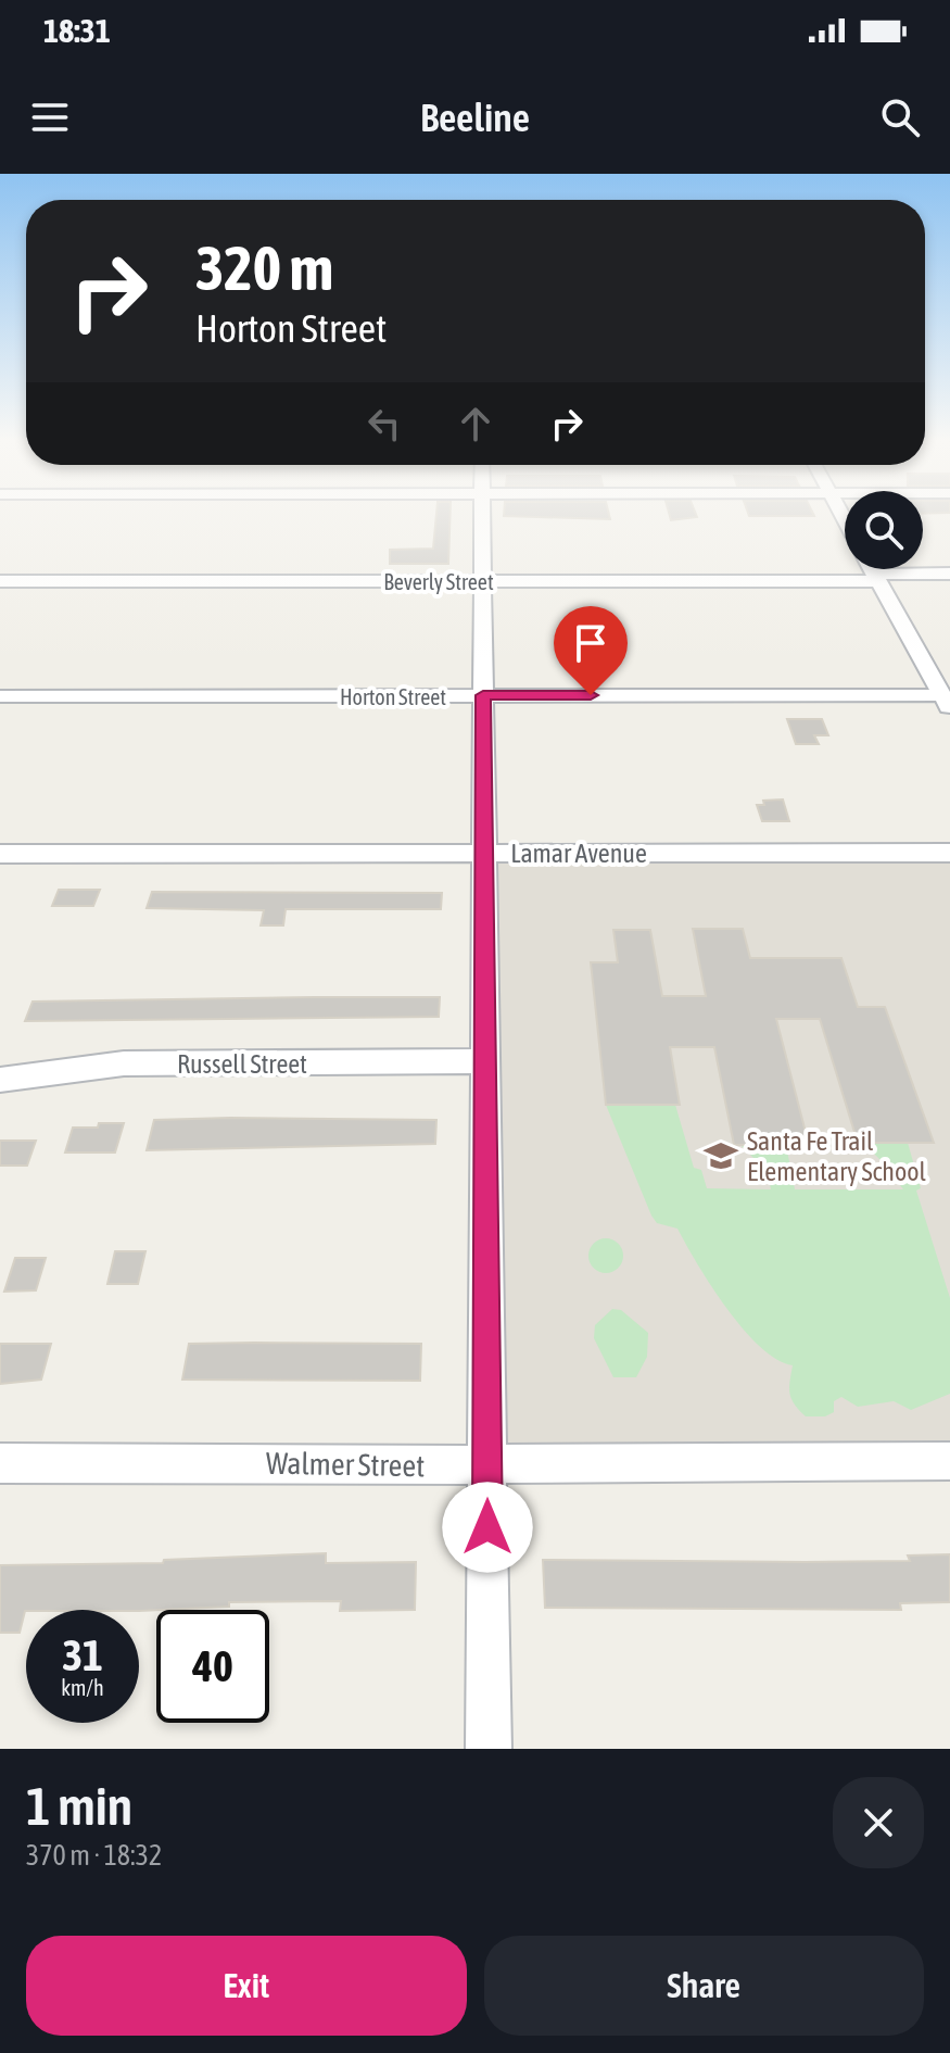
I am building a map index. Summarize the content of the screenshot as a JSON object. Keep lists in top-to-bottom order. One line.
{"streets":{"street":["Beverly Street","Horton Street","Lamar Avenue","Russell Street","Walmer Street"]},"places":{"school or university":["Santa Fe Trail Elementary School"]},"page":{"status":"18:31","header":"Beeline","turn":["320 m","Horton Street"],"speed":"31 km/h","limit":"40","heading":["1 min","370 m · 18:32"],"buttons":["Exit","Share"]}}
